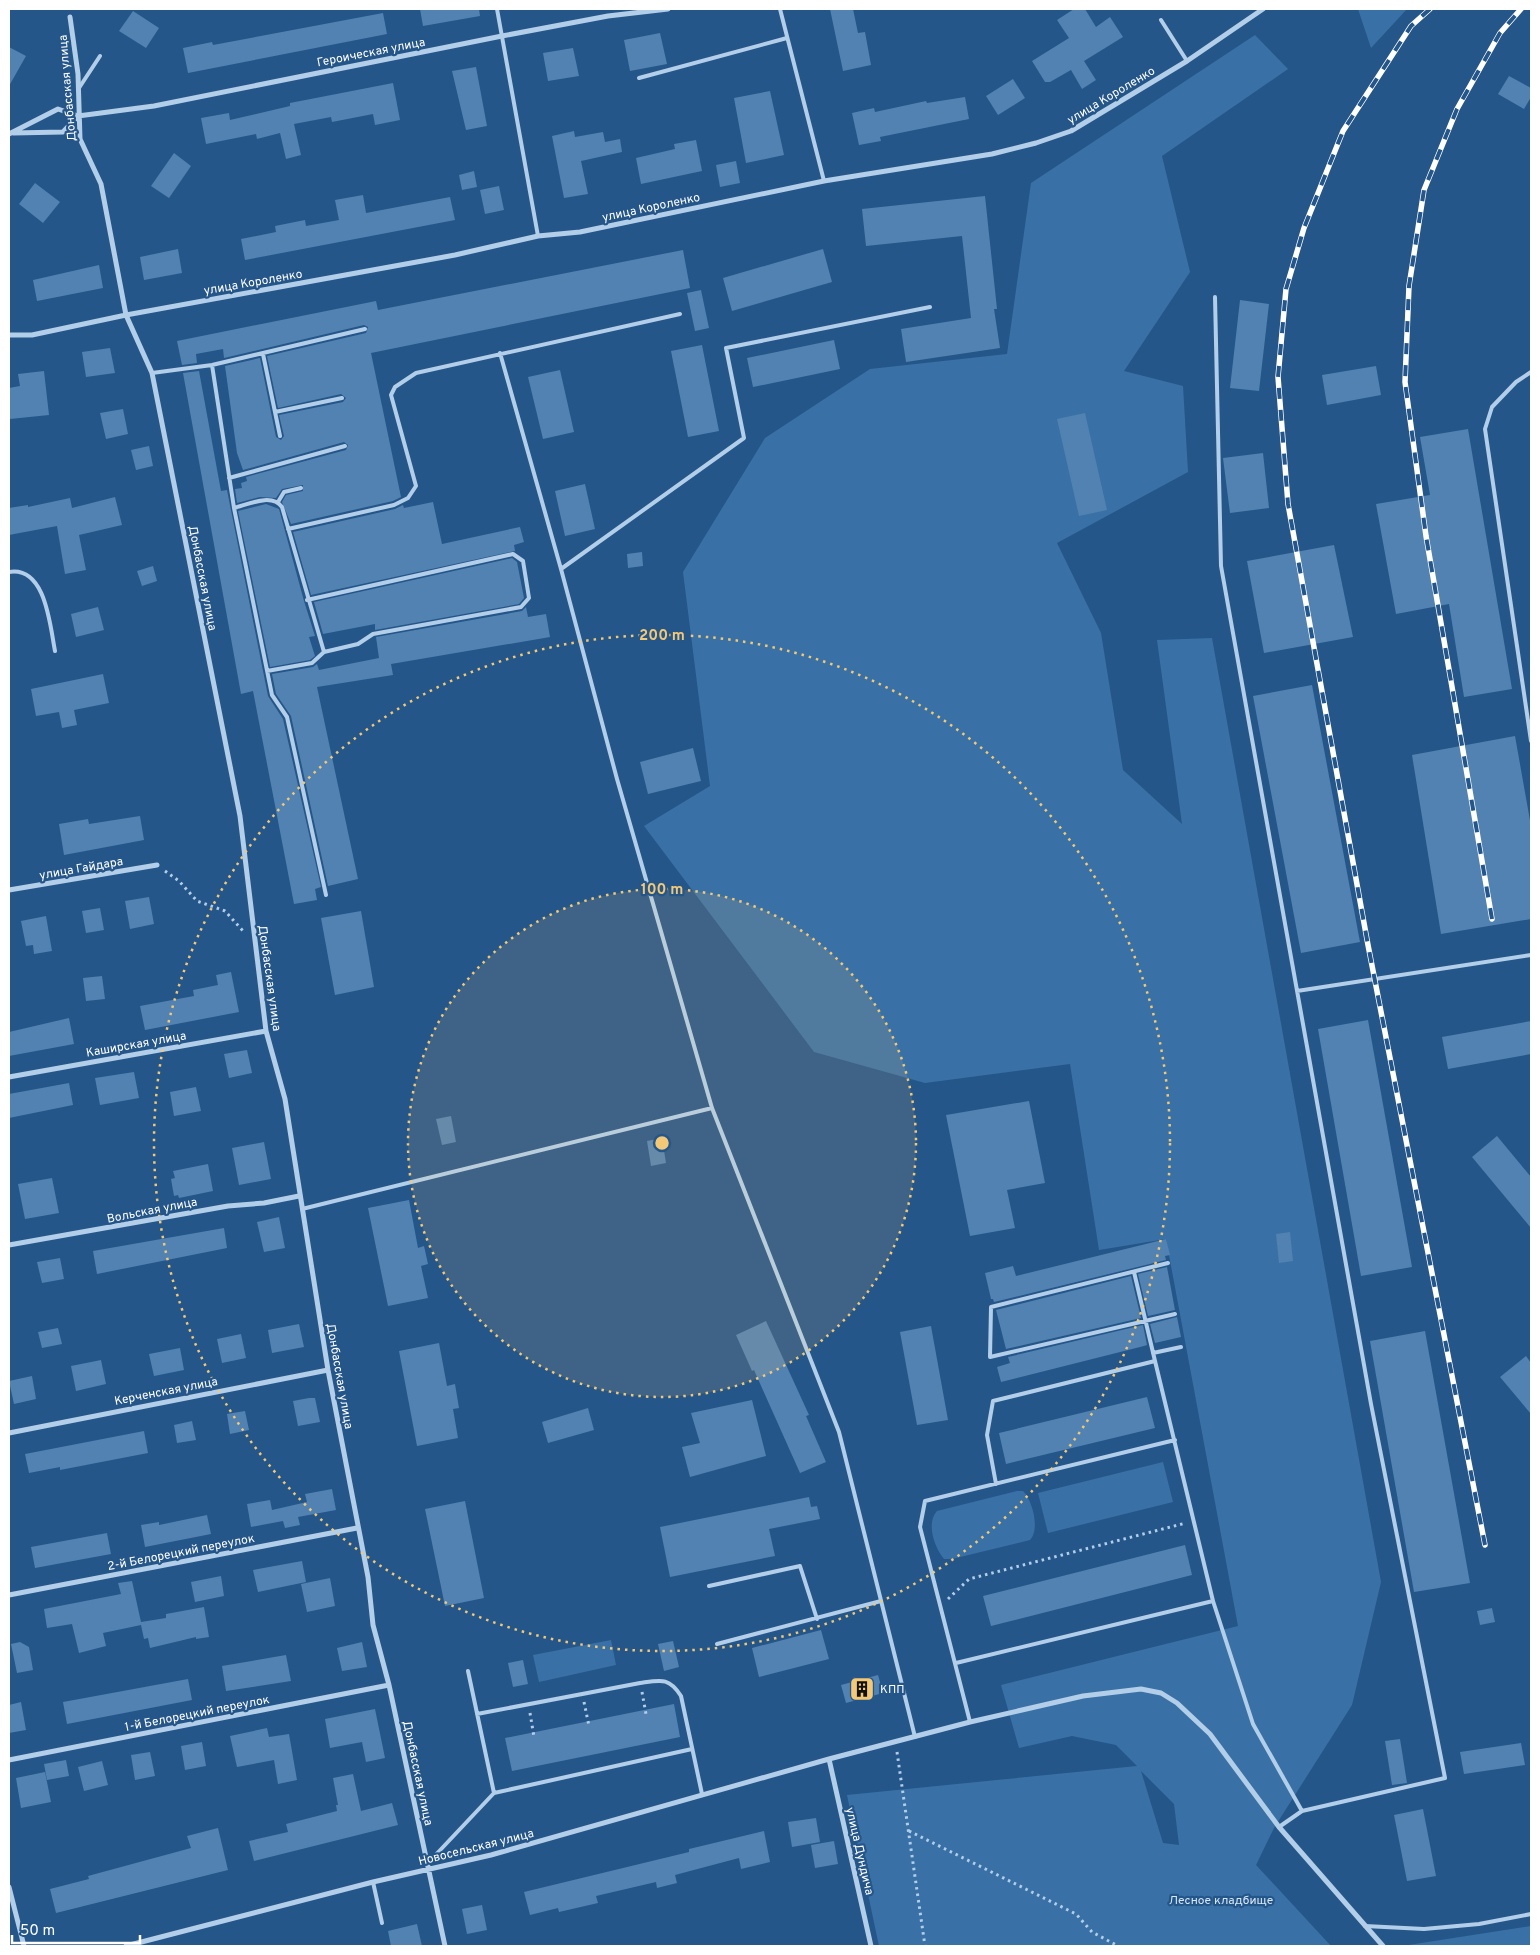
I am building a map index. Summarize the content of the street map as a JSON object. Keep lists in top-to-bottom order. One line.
{"streets":{"street":["Героическая улица","Донбасская улица","улица Короленко","улица Гайдара","Каширская улица","Вольская улица","Керченская улица","2-й Белорецкий переулок","1-й Белорецкий переулок","Новосельская улица","улица Дундича"]},"crossings":[["Героическая улица","Донбасская улица"],["Донбасская улица","улица Короленко"],["Донбасская улица","Каширская улица"],["Донбасская улица","Вольская улица"],["Донбасская улица","Керченская улица"],["Донбасская улица","2-й Белорецкий переулок"],["Донбасская улица","1-й Белорецкий переулок"],["Донбасская улица","Новосельская улица"],["Новосельская улица","улица Дундича"]],"parks":["Лесное кладбище"],"places":{"building":["КПП"]},"scale_bar":"50 m","rings":["200 m","100 m"]}
